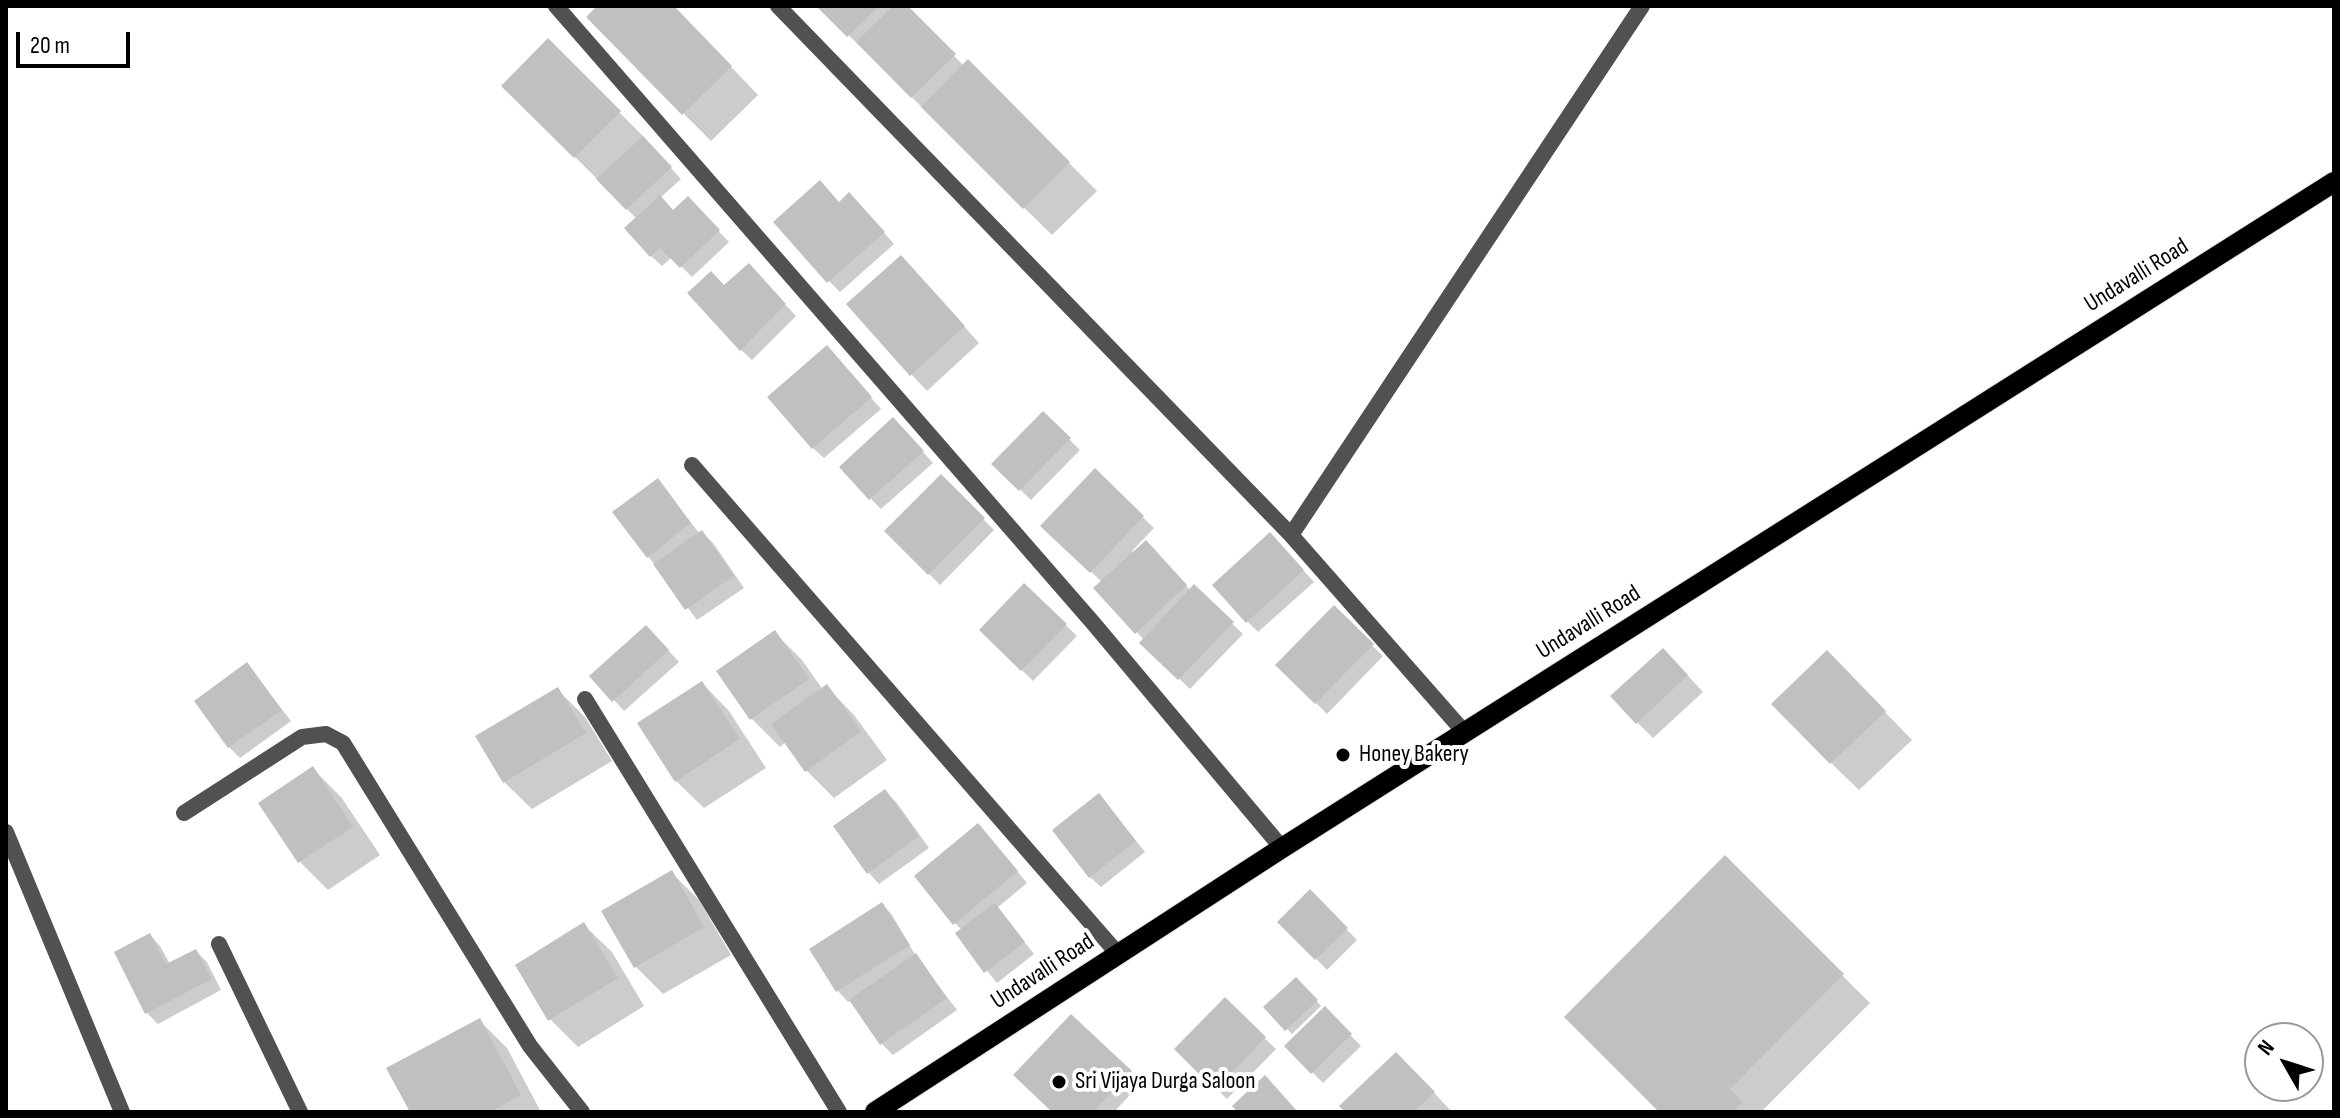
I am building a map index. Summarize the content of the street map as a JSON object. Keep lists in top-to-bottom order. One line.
{"streets":{"main road":["Undavalli Road"]},"places":["Honey Bakery","Sri Vijaya Durga Saloon"],"scale_bar":"20 m","north":"top left"}
